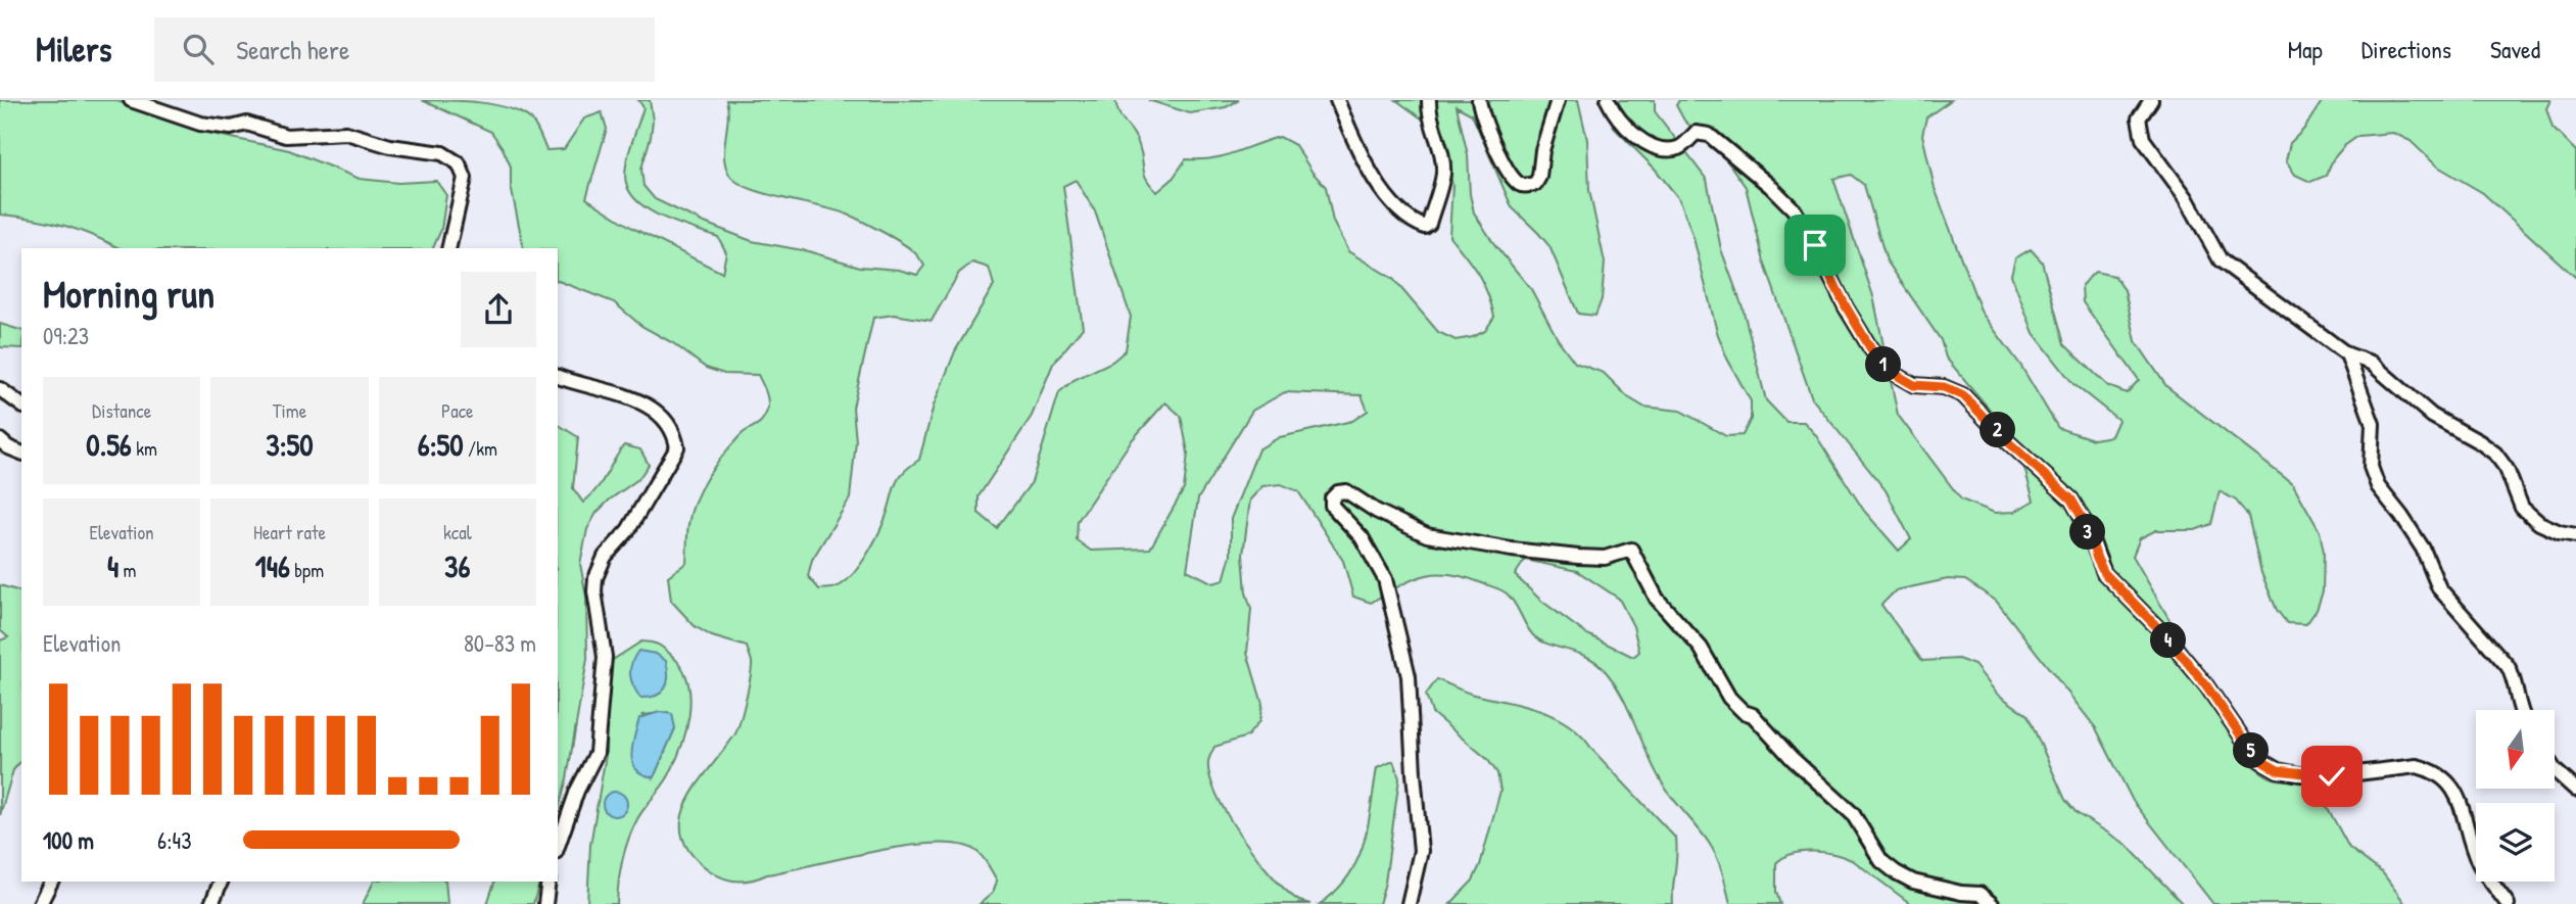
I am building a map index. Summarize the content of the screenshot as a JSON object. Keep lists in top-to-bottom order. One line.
{"north":"bottom","page":{"header":"Milers","search":"Search here","nav":["Map","Directions","Saved"],"heading":["Morning run","09:23"],"pins":["1","2","3","4","5"],"stats":[["Distance","0.56 km"],["Time","3:50"],["Pace","6:50 /km"],["Elevation","4 m"],["Heart rate","146 bpm"],["kcal","36"]],"chart":["Elevation","80–83 m"],"list":[{"name":"100 m","note":"6:43"}]}}
